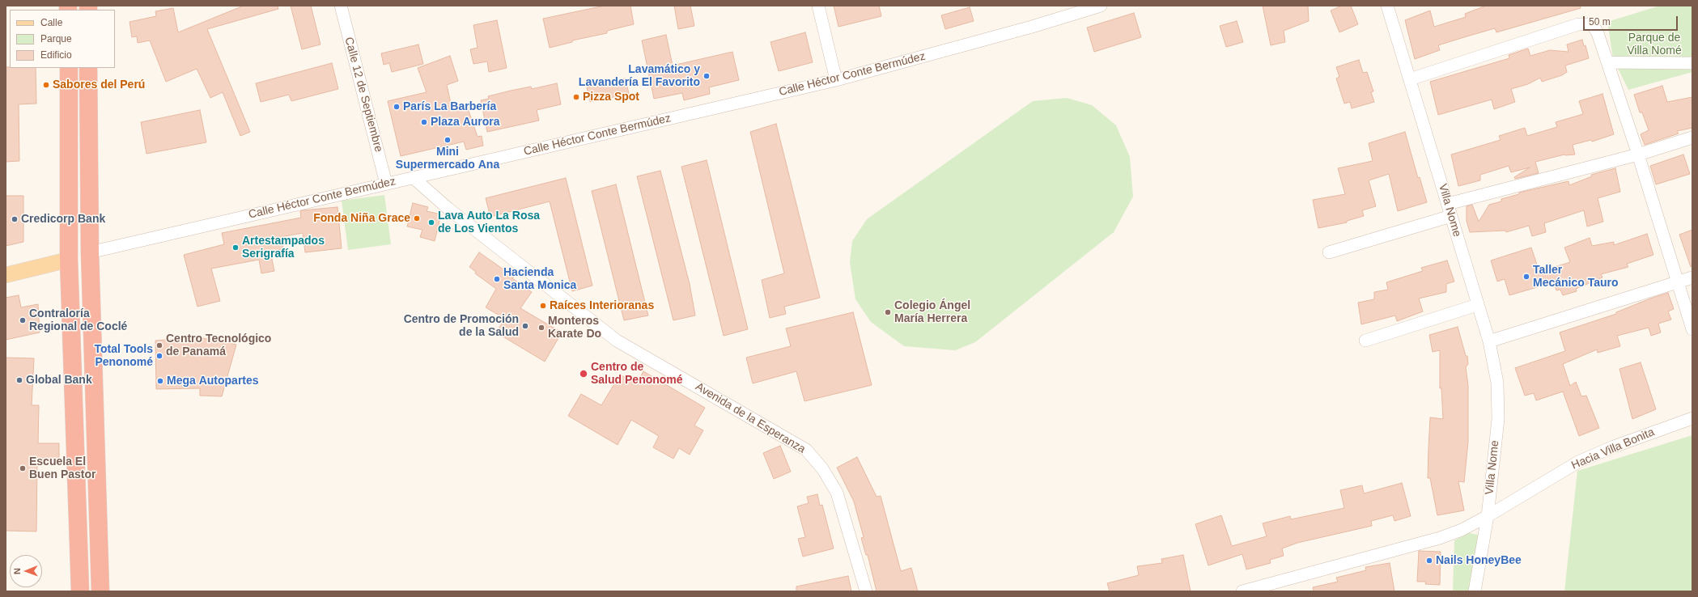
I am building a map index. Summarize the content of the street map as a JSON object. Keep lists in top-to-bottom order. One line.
{"streets":{"street":["Calle Héctor Conte Bermúdez","Calle 12 de Septiembre","Villa Nome","Avenida de la Esperanza","Hacia Villa Bonita"]},"crossings":[["Calle Héctor Conte Bermúdez","Calle 12 de Septiembre"],["Calle Héctor Conte Bermúdez","Avenida de la Esperanza"],["Villa Nome","Hacia Villa Bonita"]],"parks":["Parque de Villa Nomé"],"places":["Lavamático y Lavandería El Favorito","Sabores del Perú","Pizza Spot","París La Barbería","Plaza Aurora","Mini Supermercado Ana","Fonda Niña Grace","Credicorp Bank","Lava Auto La Rosa de Los Vientos","Artestampados Serigrafía","Taller Mecánico Tauro","Hacienda Santa Monica","Raíces Interioranas","Colegio Ángel María Herrera","Contraloría Regional de Coclé","Centro de Promoción de la Salud","Monteros Karate Do","Centro Tecnológico de Panamá","Total Tools Penonomé","Centro de Salud Penonomé","Global Bank","Mega Autopartes","Escuela El Buen Pastor","Nails HoneyBee"],"legend":["Calle","Parque","Edificio"],"scale_bar":"50 m","north":"left"}
